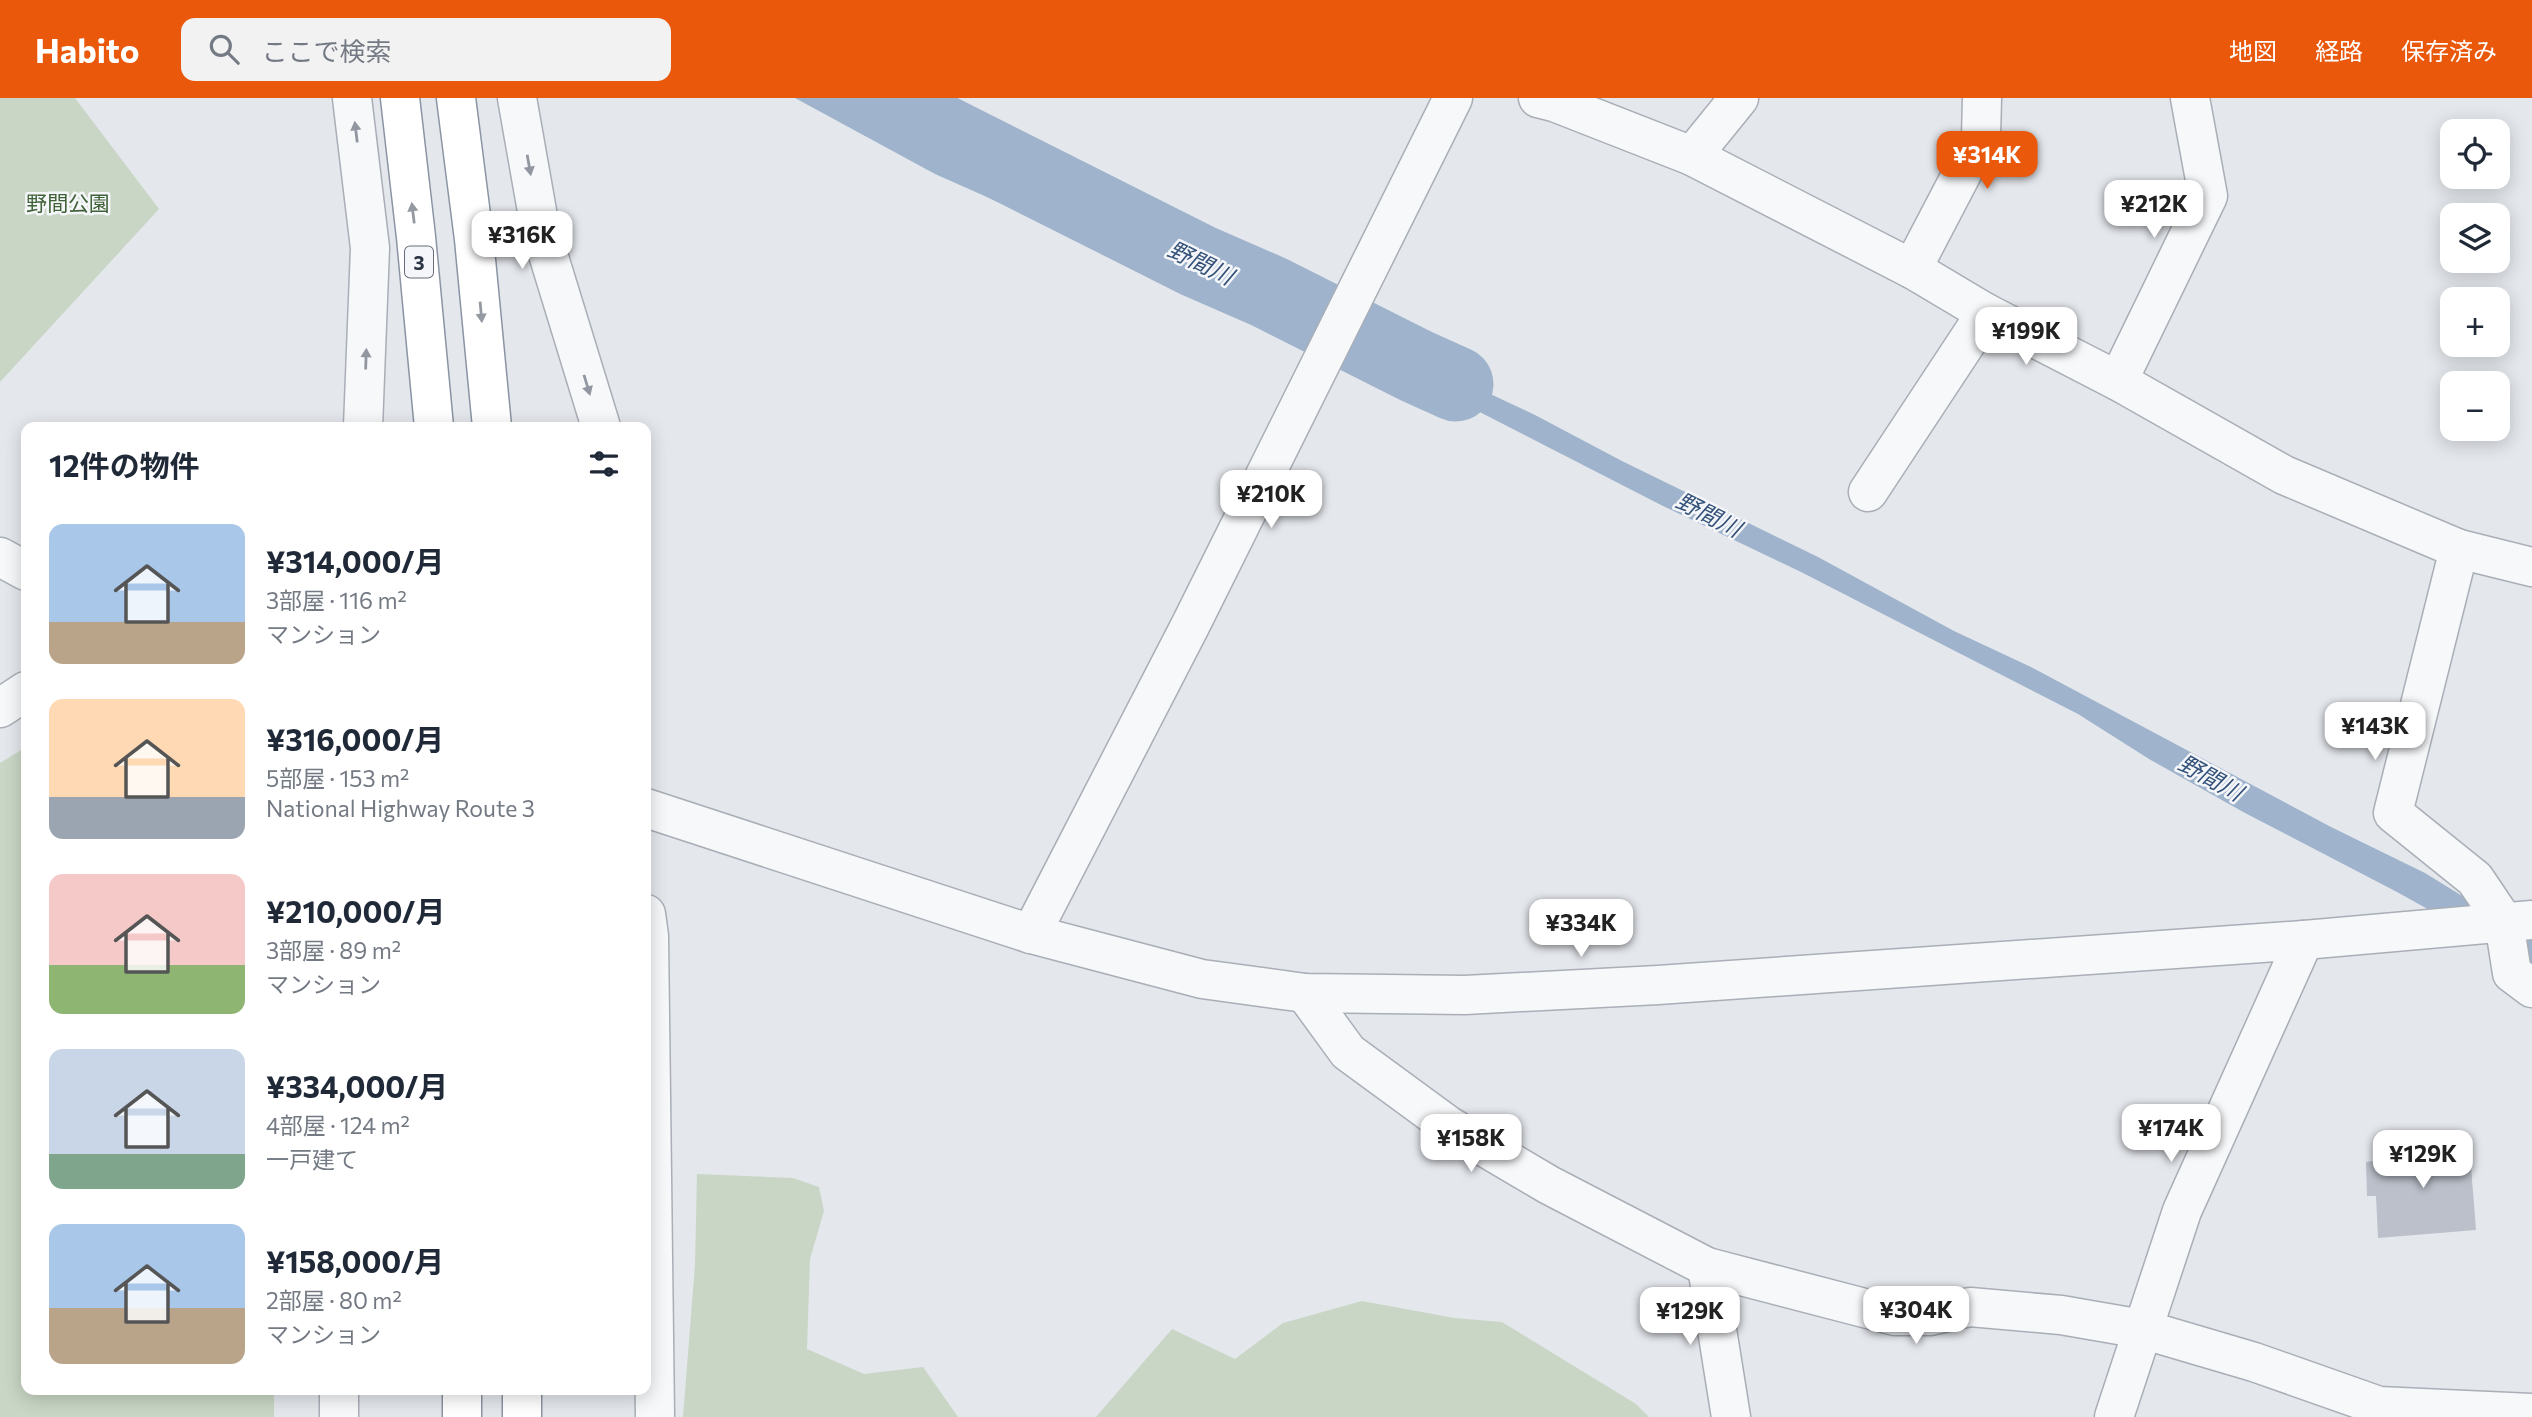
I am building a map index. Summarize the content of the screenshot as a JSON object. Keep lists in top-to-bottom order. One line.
{"streets":{"highway":["3"]},"water":["野間川"],"parks":["野間公園"],"page":{"header":"Habito","search":"ここで検索","nav":["地図","経路","保存済み"],"map_buttons":["+","−"],"price":["¥314K","¥212K","¥316K","¥199K","¥210K","¥143K","¥334K","¥174K","¥158K","¥129K","¥304K","¥129K"],"heading":"12件の物件","list":[{"name":"¥314,000/月","note":"3部屋 · 116 m² · マンション"},{"name":"¥316,000/月","note":"5部屋 · 153 m² · National Highway Route 3"},{"name":"¥210,000/月","note":"3部屋 · 89 m² · マンション"},{"name":"¥334,000/月","note":"4部屋 · 124 m² · 一戸建て"},{"name":"¥158,000/月","note":"2部屋 · 80 m² · マンション"}]}}
